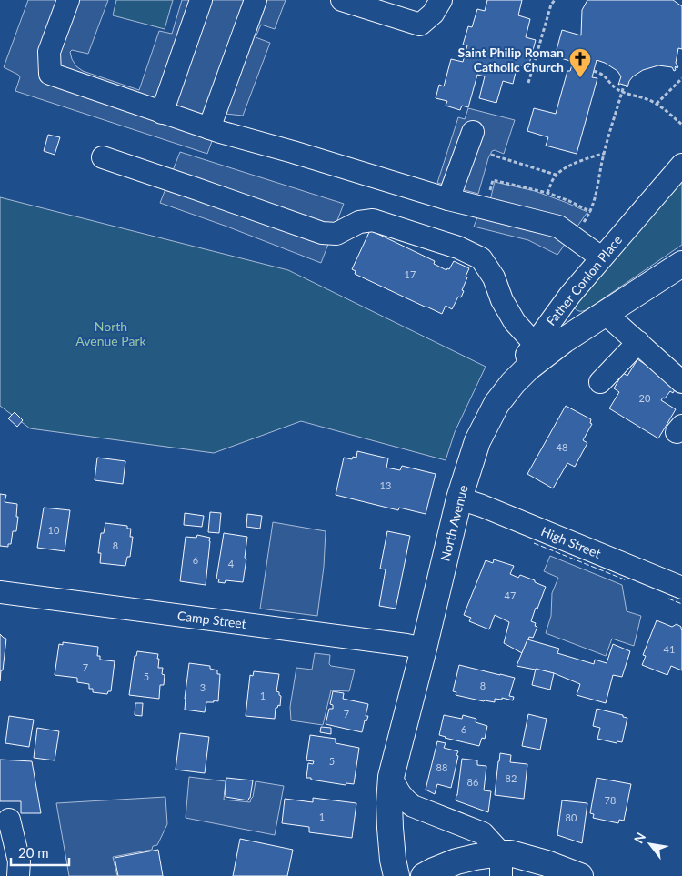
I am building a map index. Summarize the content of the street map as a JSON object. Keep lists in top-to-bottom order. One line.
{"streets":{"main road":["North Avenue"],"street":["Father Conlon Place","High Street","Camp Street"]},"crossings":[["Father Conlon Place","North Avenue"],["North Avenue","High Street"],["North Avenue","Camp Street"]],"parks":["North Avenue Park"],"places":{"church":["Saint Philip Roman Catholic Church"]},"house_numbers":["17","20","48","13","10","8","6","4","47","41","7","5","8","3","1","7","6","5","88","82","86","78","1","80"],"scale_bar":"20 m","north":"top left"}
